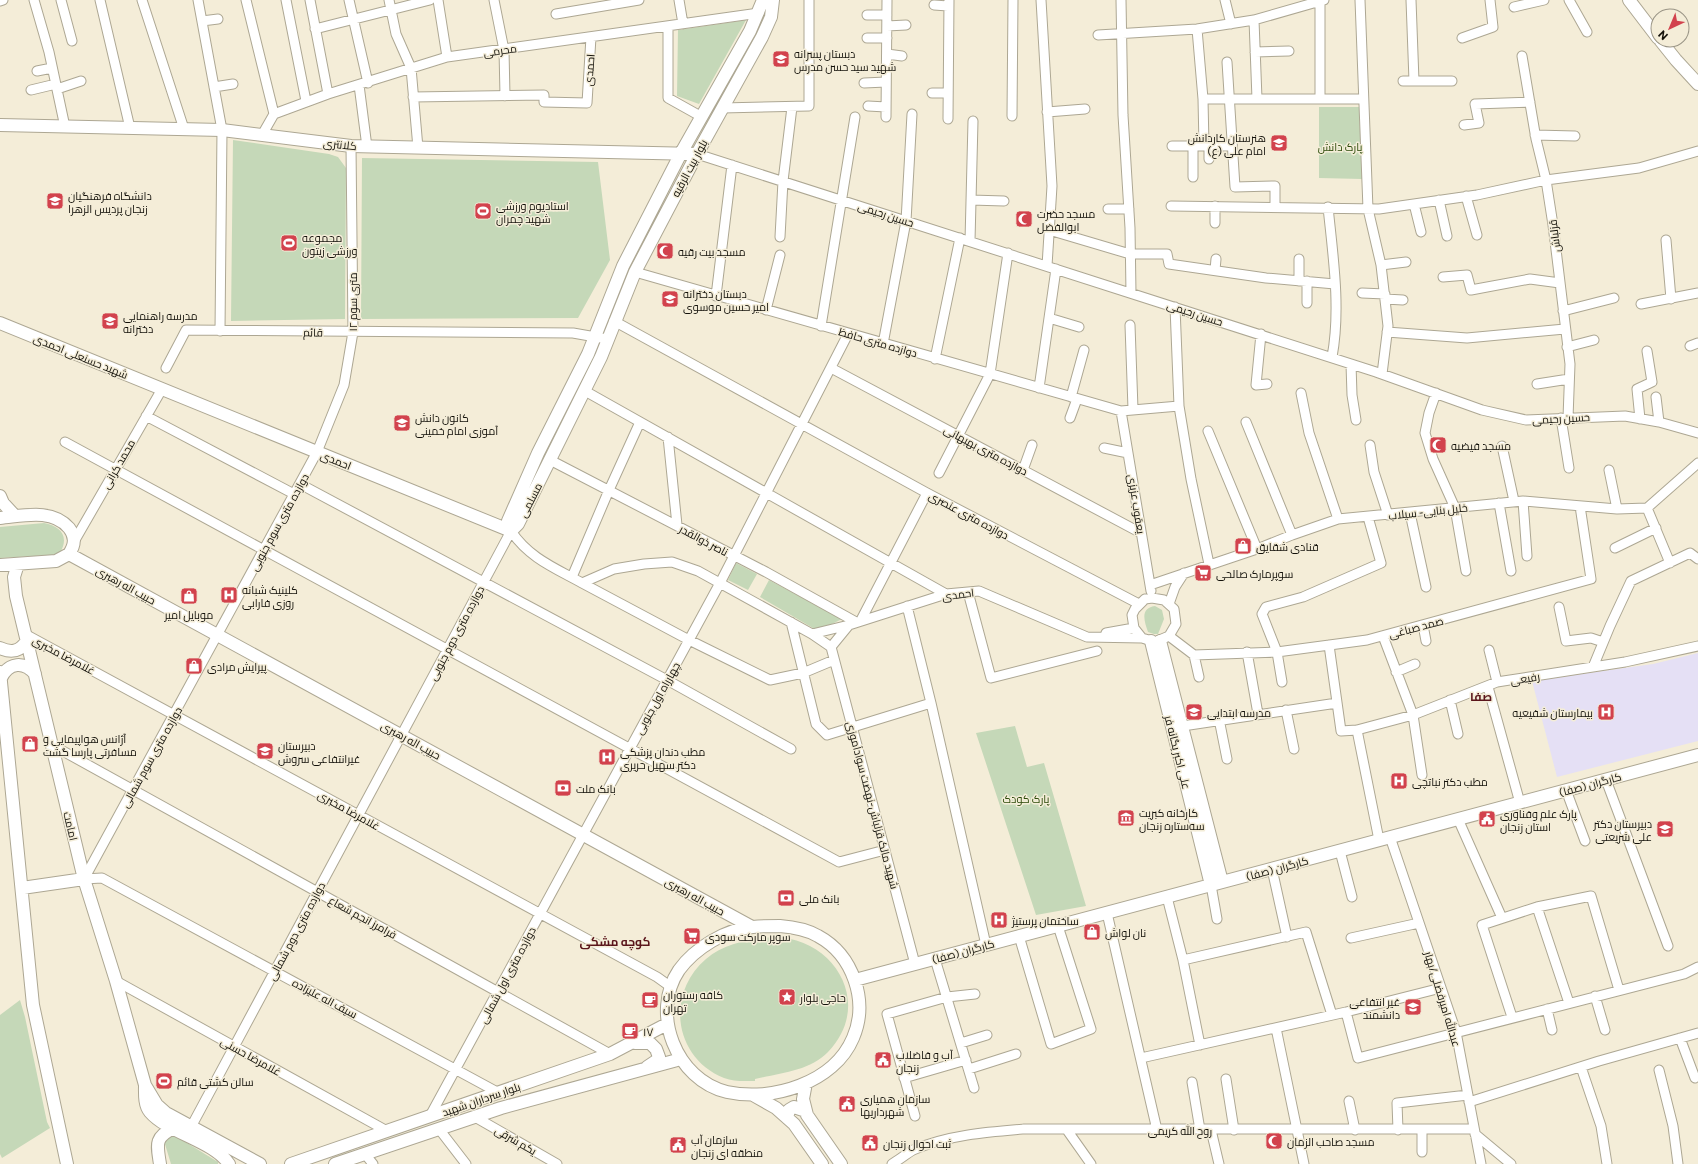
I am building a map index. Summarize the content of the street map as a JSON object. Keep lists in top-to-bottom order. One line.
{"streets":{"main road":["احمدی","کلانتری","بلوار بیت الرقیه","شهید حسنعلی احمدی","مسلمی","حبیب اله رهبری","علی اکبر یگانه فر","کارگران (صفا)","امامت","بلوار سرداران شهید"],"street":["محرمی","حسین رحیمی","قزلباش","۱۲ متری سوم","قائم","دوازده متری حافظ","دوازده متری بهبهانی","محمد کرانی","یعقوب عزیزی","خلیل بنایی- سیلاب","دوازده متری عنصری","دوازده متری سوم جنوبی","ناصر ذوالقدر","صمد صباغی","دوازده متری دوم جنوبی","غلامرضا مخبری","رفیعی","چهارراه اول جنوبی","دوازده متری سوم شمالی","شهید مالک قزلباش-نهضت سوادآموزی","فرامرز انجم شعاع","دوازده متری دوم شمالی","دوازده متری اول شمالی","سیف اله علیزاده","عبدالله امیرفضلی/بهار","غلامرضا حسنی","روح الله کریمی","یکم شرقی"]},"crossings":[["محرمی","احمدی"],["محرمی","بلوار بیت الرقیه"],["احمدی","۱۲ متری سوم"],["احمدی","شهید حسنعلی احمدی"],["احمدی","محمد کرانی"],["احمدی","مسلمی"],["احمدی","یعقوب عزیزی"],["احمدی","دوازده متری عنصری"],["احمدی","دوازده متری سوم جنوبی"],["احمدی","ناصر ذوالقدر"],["احمدی","دوازده متری دوم جنوبی"],["احمدی","علی اکبر یگانه فر"],["کلانتری","بلوار بیت الرقیه"],["کلانتری","حسین رحیمی"],["کلانتری","۱۲ متری سوم"],["بلوار بیت الرقیه","حسین رحیمی"],["بلوار بیت الرقیه","قائم"],["بلوار بیت الرقیه","دوازده متری حافظ"],["بلوار بیت الرقیه","مسلمی"],["بلوار بیت الرقیه","دوازده متری عنصری"],["حسین رحیمی","قزلباش"],["۱۲ متری سوم","قائم"],["۱۲ متری سوم","دوازده متری سوم جنوبی"],["قائم","مسلمی"],["دوازده متری حافظ","یعقوب عزیزی"],["دوازده متری حافظ","چهارراه اول جنوبی"],["شهید حسنعلی احمدی","محمد کرانی"],["دوازده متری بهبهانی","یعقوب عزیزی"],["دوازده متری بهبهانی","چهارراه اول جنوبی"],["مسلمی","ناصر ذوالقدر"],["مسلمی","دوازده متری دوم جنوبی"],["یعقوب عزیزی","خلیل بنایی- سیلاب"],["یعقوب عزیزی","دوازده متری عنصری"],["یعقوب عزیزی","علی اکبر یگانه فر"],["خلیل بنایی- سیلاب","صمد صباغی"],["دوازده متری عنصری","چهارراه اول جنوبی"],["دوازده متری عنصری","علی اکبر یگانه فر"],["دوازده متری سوم جنوبی","حبیب اله رهبری"],["دوازده متری سوم جنوبی","دوازده متری سوم شمالی"],["ناصر ذوالقدر","چهارراه اول جنوبی"],["حبیب اله رهبری","دوازده متری دوم جنوبی"],["حبیب اله رهبری","چهارراه اول جنوبی"],["حبیب اله رهبری","دوازده متری سوم شمالی"],["حبیب اله رهبری","دوازده متری دوم شمالی"],["حبیب اله رهبری","دوازده متری اول شمالی"],["دوازده متری دوم جنوبی","دوازده متری دوم شمالی"],["غلامرضا مخبری","دوازده متری سوم شمالی"],["غلامرضا مخبری","امامت"],["غلامرضا مخبری","دوازده متری دوم شمالی"],["غلامرضا مخبری","دوازده متری اول شمالی"],["رفیعی","عبدالله امیرفضلی/بهار"],["چهارراه اول جنوبی","دوازده متری اول شمالی"],["علی اکبر یگانه فر","کارگران (صفا)"],["دوازده متری سوم شمالی","امامت"],["دوازده متری سوم شمالی","فرامرز انجم شعاع"],["دوازده متری سوم شمالی","سیف اله علیزاده"],["کارگران (صفا)","شهید مالک قزلباش-نهضت سوادآموزی"],["کارگران (صفا)","عبدالله امیرفضلی/بهار"],["امامت","فرامرز انجم شعاع"],["امامت","سیف اله علیزاده"],["امامت","غلامرضا حسنی"],["فرامرز انجم شعاع","دوازده متری دوم شمالی"],["فرامرز انجم شعاع","دوازده متری اول شمالی"],["فرامرز انجم شعاع","بلوار سرداران شهید"],["دوازده متری دوم شمالی","سیف اله علیزاده"],["دوازده متری دوم شمالی","غلامرضا حسنی"],["دوازده متری اول شمالی","سیف اله علیزاده"],["دوازده متری اول شمالی","بلوار سرداران شهید"],["سیف اله علیزاده","بلوار سرداران شهید"],["عبدالله امیرفضلی/بهار","روح الله کریمی"],["غلامرضا حسنی","بلوار سرداران شهید"],["بلوار سرداران شهید","یکم شرقی"]],"districts":["صفا","کوچه مشکی"],"parks":["پارک دانش","پارک کودک"],"places":{"school or university":["دبستان پسرانه شهید سید حسن مدرس","هنرستان کاردانش امام علی (ع)","دانشگاه فرهنگیان زنجان پردیس الزهرا","دبستان دخترانه امیر حسین موسوی","مدرسه راهنمایی دخترانه","کانون دانش آموزی امام خمینی","مدرسه ابتدایی","دبیرستان غیرانتفاعی سروش","دبیرستان دکتر علی شریعتی","غیر انتفاعی دانشمند"],"sports":["استادیوم ورزشی شهید چمران","مجموعه ورزشی زیتون","سالن کشتی قائم"],"mosque":["مسجد حضرت ابوالفضل","مسجد بیت رقیه","مسجد فیضیه","مسجد صاحب الزمان"],"shop":["قنادی شقایق","موبایل امیر","پیرایش مرادی","آژانس هواپیمایی و مسافرتی پارسا گشت","نان لواش"],"supermarket":["سوپرمارک صالحی","سوپر مارکت سودی"],"hospital":["کلینیک شبانه روزی فارابی","بیمارستان شفیعیه","مطب دندان پزشکی دکتر سهیل حریری","مطب دکتر نباتچی","ساختمان پرستیژ"],"bank":["بانک ملت","بانک ملی"],"museum":["کارخانه کبریت سه‌ستاره زنجان"],"public building":["پارک علم وفناوری استان زنجان","آب و فاضلاب زنجان","سازمان همیاری شهرداریها","ثبت احوال زنجان","سازمان آب منطقه ای زنجان"],"place":["حاجی بلوار"],"cafe":["کافه رستوران تهران","۱۷"]},"north":"bottom left"}
